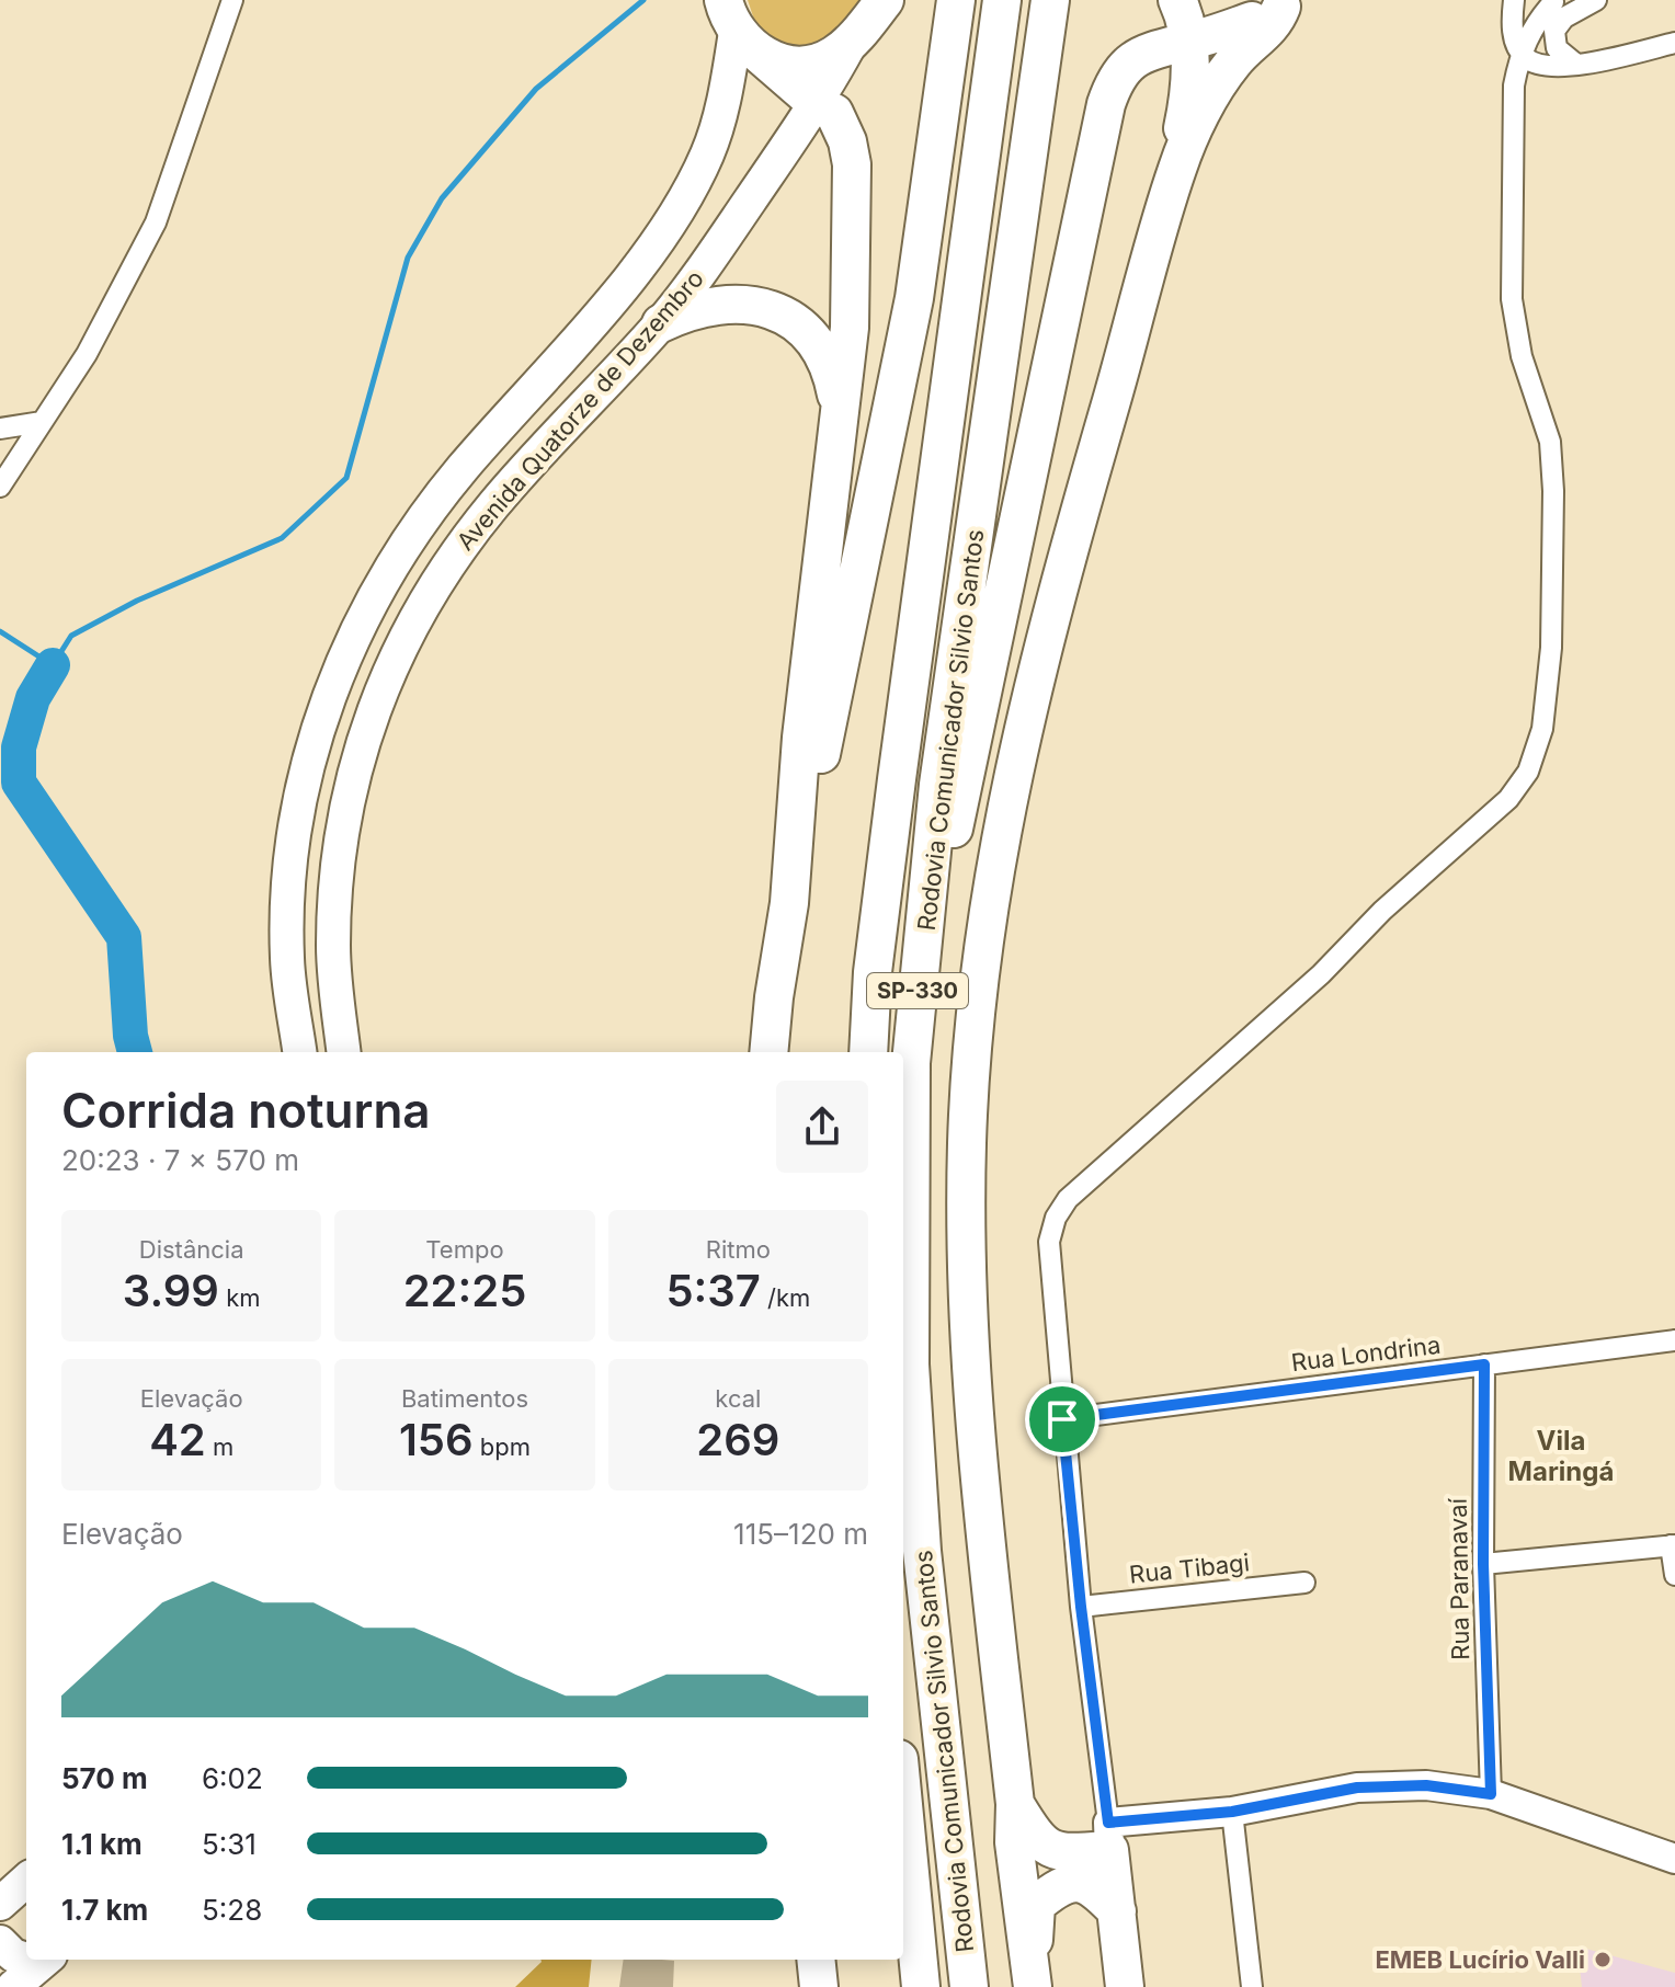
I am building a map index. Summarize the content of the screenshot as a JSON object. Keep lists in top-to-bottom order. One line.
{"streets":{"highway":["Rodovia Comunicador Silvio Santos","SP-330"],"main road":["Avenida Quatorze de Dezembro"],"street":["Rua Londrina","Rua Tibagi","Rua Paranavaí"]},"crossings":[["Rua Londrina","Rua Paranavaí"]],"districts":["Vila Maringá"],"places":["EMEB Lucírio Valli"],"page":{"heading":["Corrida noturna","20:23 · 7 × 570 m"],"stats":[["Distância","3.99 km"],["Tempo","22:25"],["Ritmo","5:37 /km"],["Elevação","42 m"],["Batimentos","156 bpm"],["kcal","269"]],"chart":["Elevação","115–120 m"],"list":[{"name":"570 m","note":"6:02"},{"name":"1.1 km","note":"5:31"},{"name":"1.7 km","note":"5:28"}]}}
